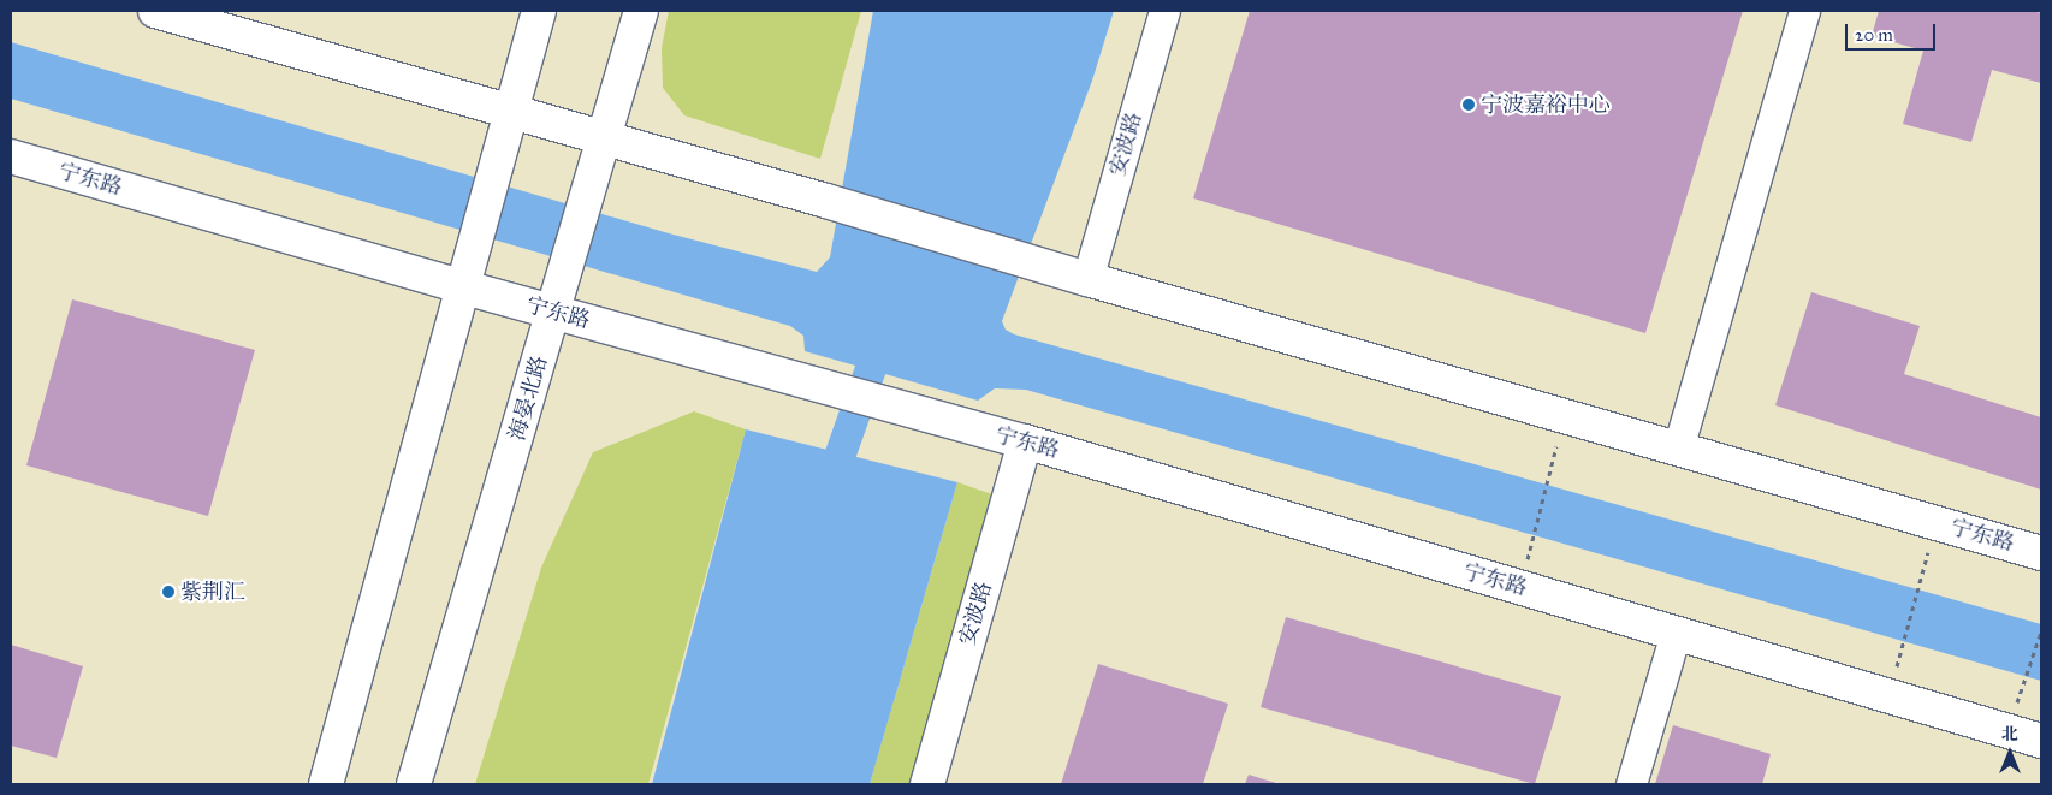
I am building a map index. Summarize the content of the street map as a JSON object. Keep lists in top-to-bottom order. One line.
{"streets":{"main road":["安波路","宁东路","海晏北路"]},"crossings":[["安波路","宁东路"],["宁东路","海晏北路"]],"places":["宁波嘉裕中心","紫荆汇"],"scale_bar":"20 m","north":"top"}
